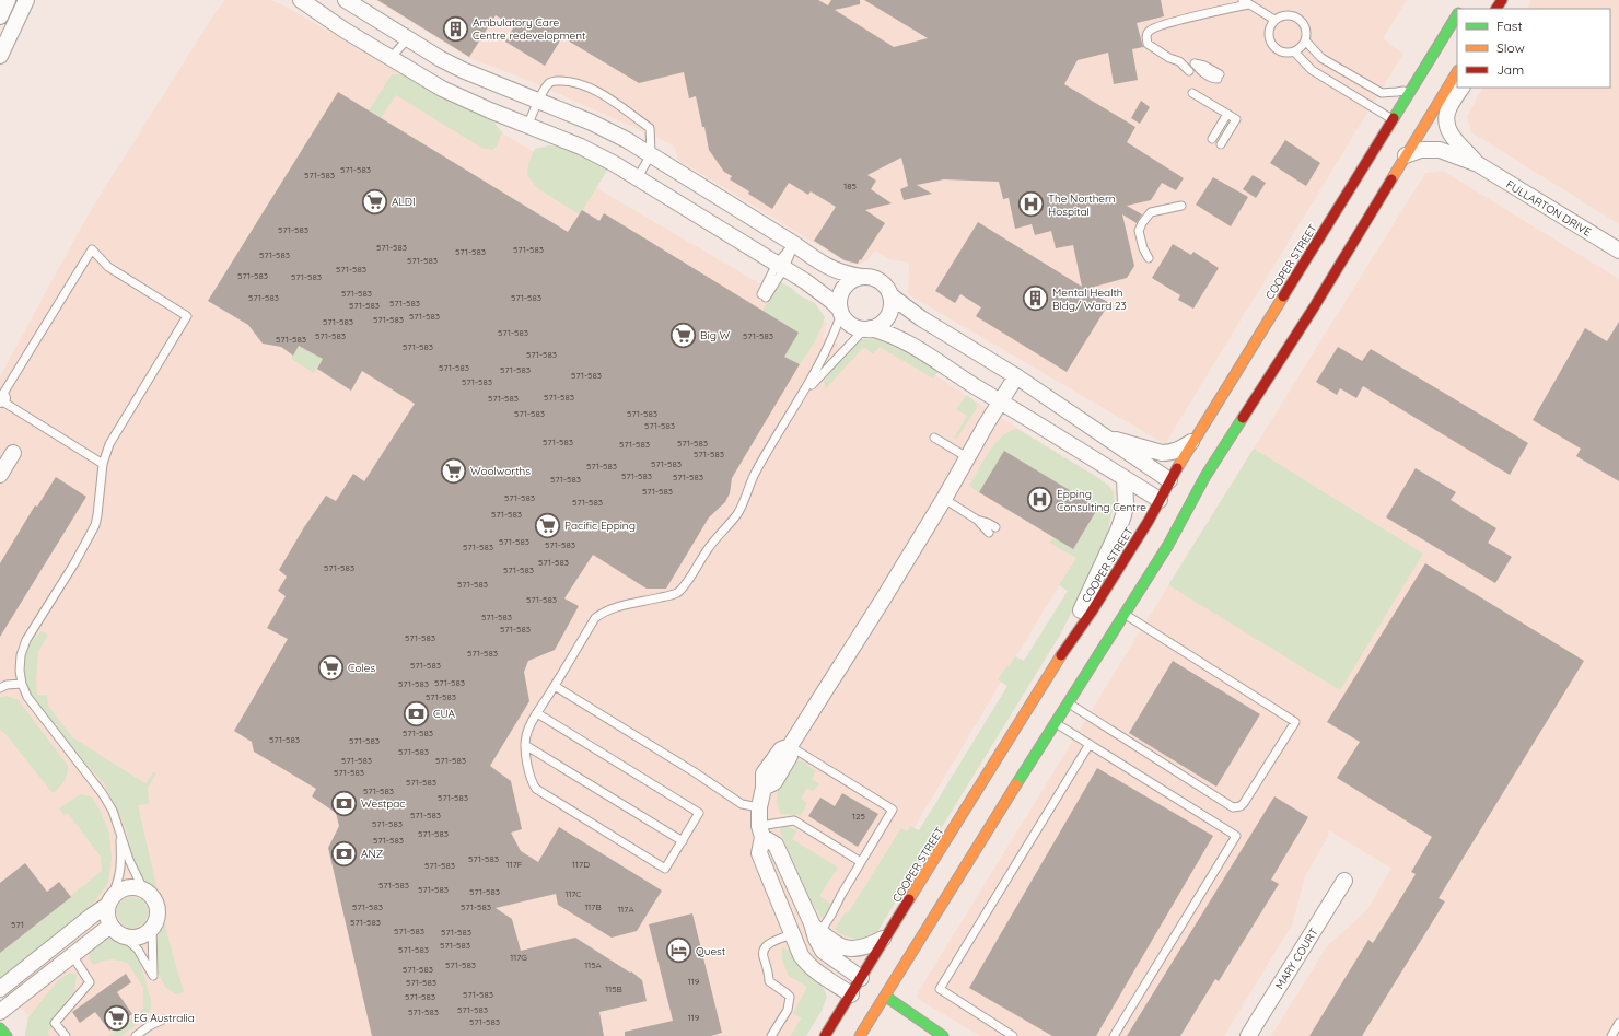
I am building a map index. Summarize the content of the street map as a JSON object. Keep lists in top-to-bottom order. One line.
{"streets":{"main road":["COOPER STREET"],"street":["FULLARTON DRIVE","MARY COURT"]},"crossings":[["FULLARTON DRIVE","COOPER STREET"]],"places":{"building":["Ambulatory Care Centre redevelopment","Mental Health Bldg/ Ward 23"],"supermarket":["ALDI","Big W","Woolworths","Pacific Epping","Coles","EG Australia"],"hospital":["The Northern Hospital","Epping Consulting Centre"],"bank":["CUA","Westpac","ANZ"],"hotel":["Quest"]},"house_numbers":["571-583","571-583","185","571-583","571-583","571-583","571-583","571-583","571-583","571-583","571-583","571-583","571-583","571-583","571-583","571-583","571-583","571-583","571-583","571-583","571-583","571-583","571-583","571-583","571-583","571-583","571-583","571-583","571-583","571-583","571-583","571-583","571-583","571-583","571-583","571-583","571-583","571-583","571-583","571-583","571-583","571-583","571-583","571-583","571-583","571-583","571-583","571-583","571-583","571-583","571-583","571-583","571-583","571-583","571-583","571-583","571-583","571-583","571-583","571-583","571-583","571-583","571-583","571-583","571-583","571-583","571-583","571-583","571-583","571-583","571-583","571-583","571-583","571-583","571-583","125","571-583","571-583","571-583","571-583","117F","117D","571-583","571-583","571-583","571-583","117C","571-583","571-583","117B","117A","571-583","571","571-583","571-583","571-583","571-583","117G","571-583","115A","571-583","119","571-583","115B","571-583","571-583","571-583","571-583","119","571-583"],"legend":["Fast","Slow","Jam"]}
